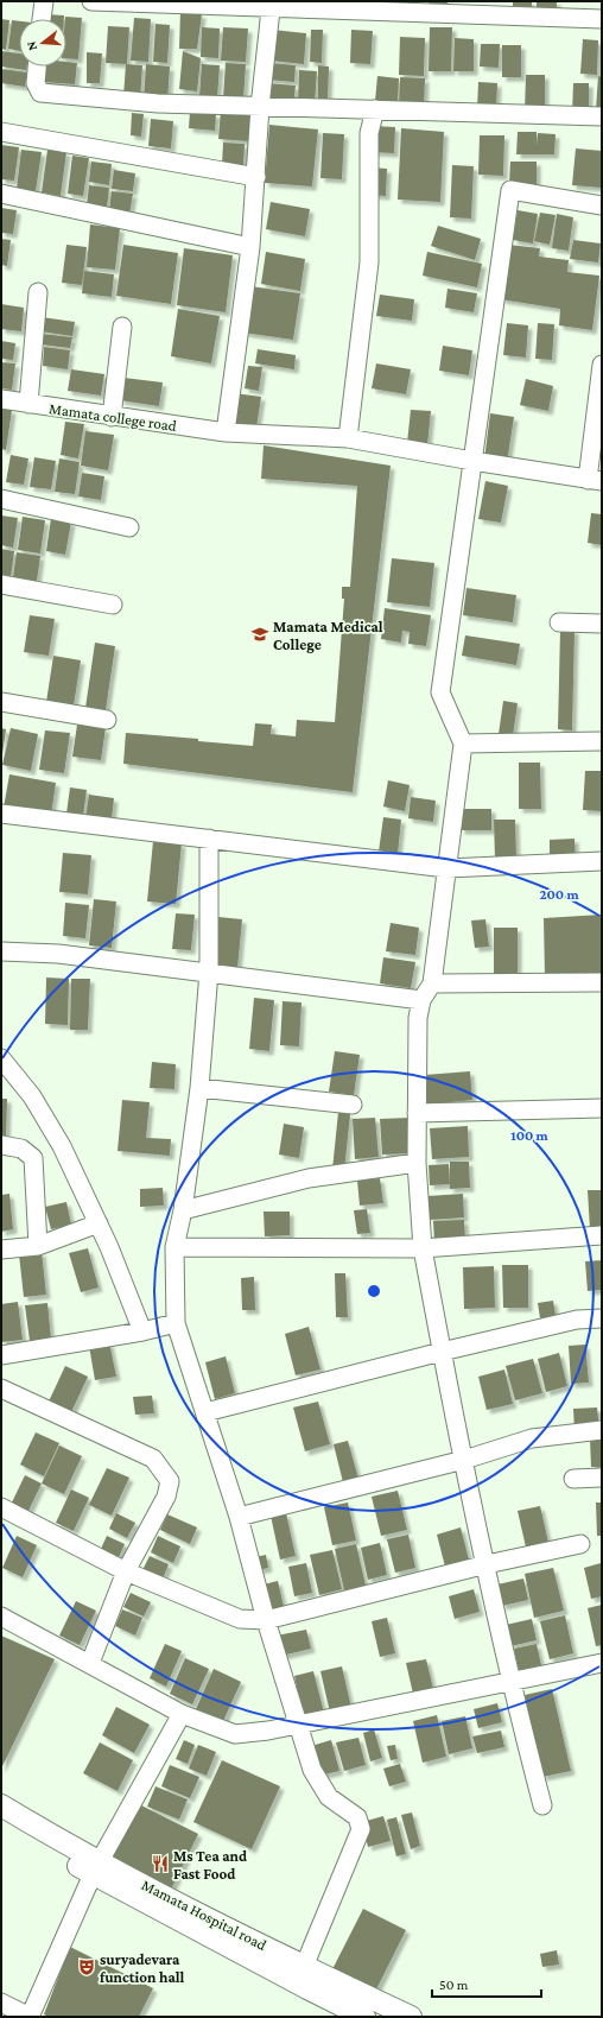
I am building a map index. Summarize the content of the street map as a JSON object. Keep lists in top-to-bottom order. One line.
{"streets":{"street":["Mamata college road","Mamata Hospital road"]},"places":{"school or university":["Mamata Medical College"],"restaurant":["Ms Tea and Fast Food"],"theatre":["suryadevara function hall"]},"scale_bar":"50 m","north":"left","rings":["200 m","100 m"]}
